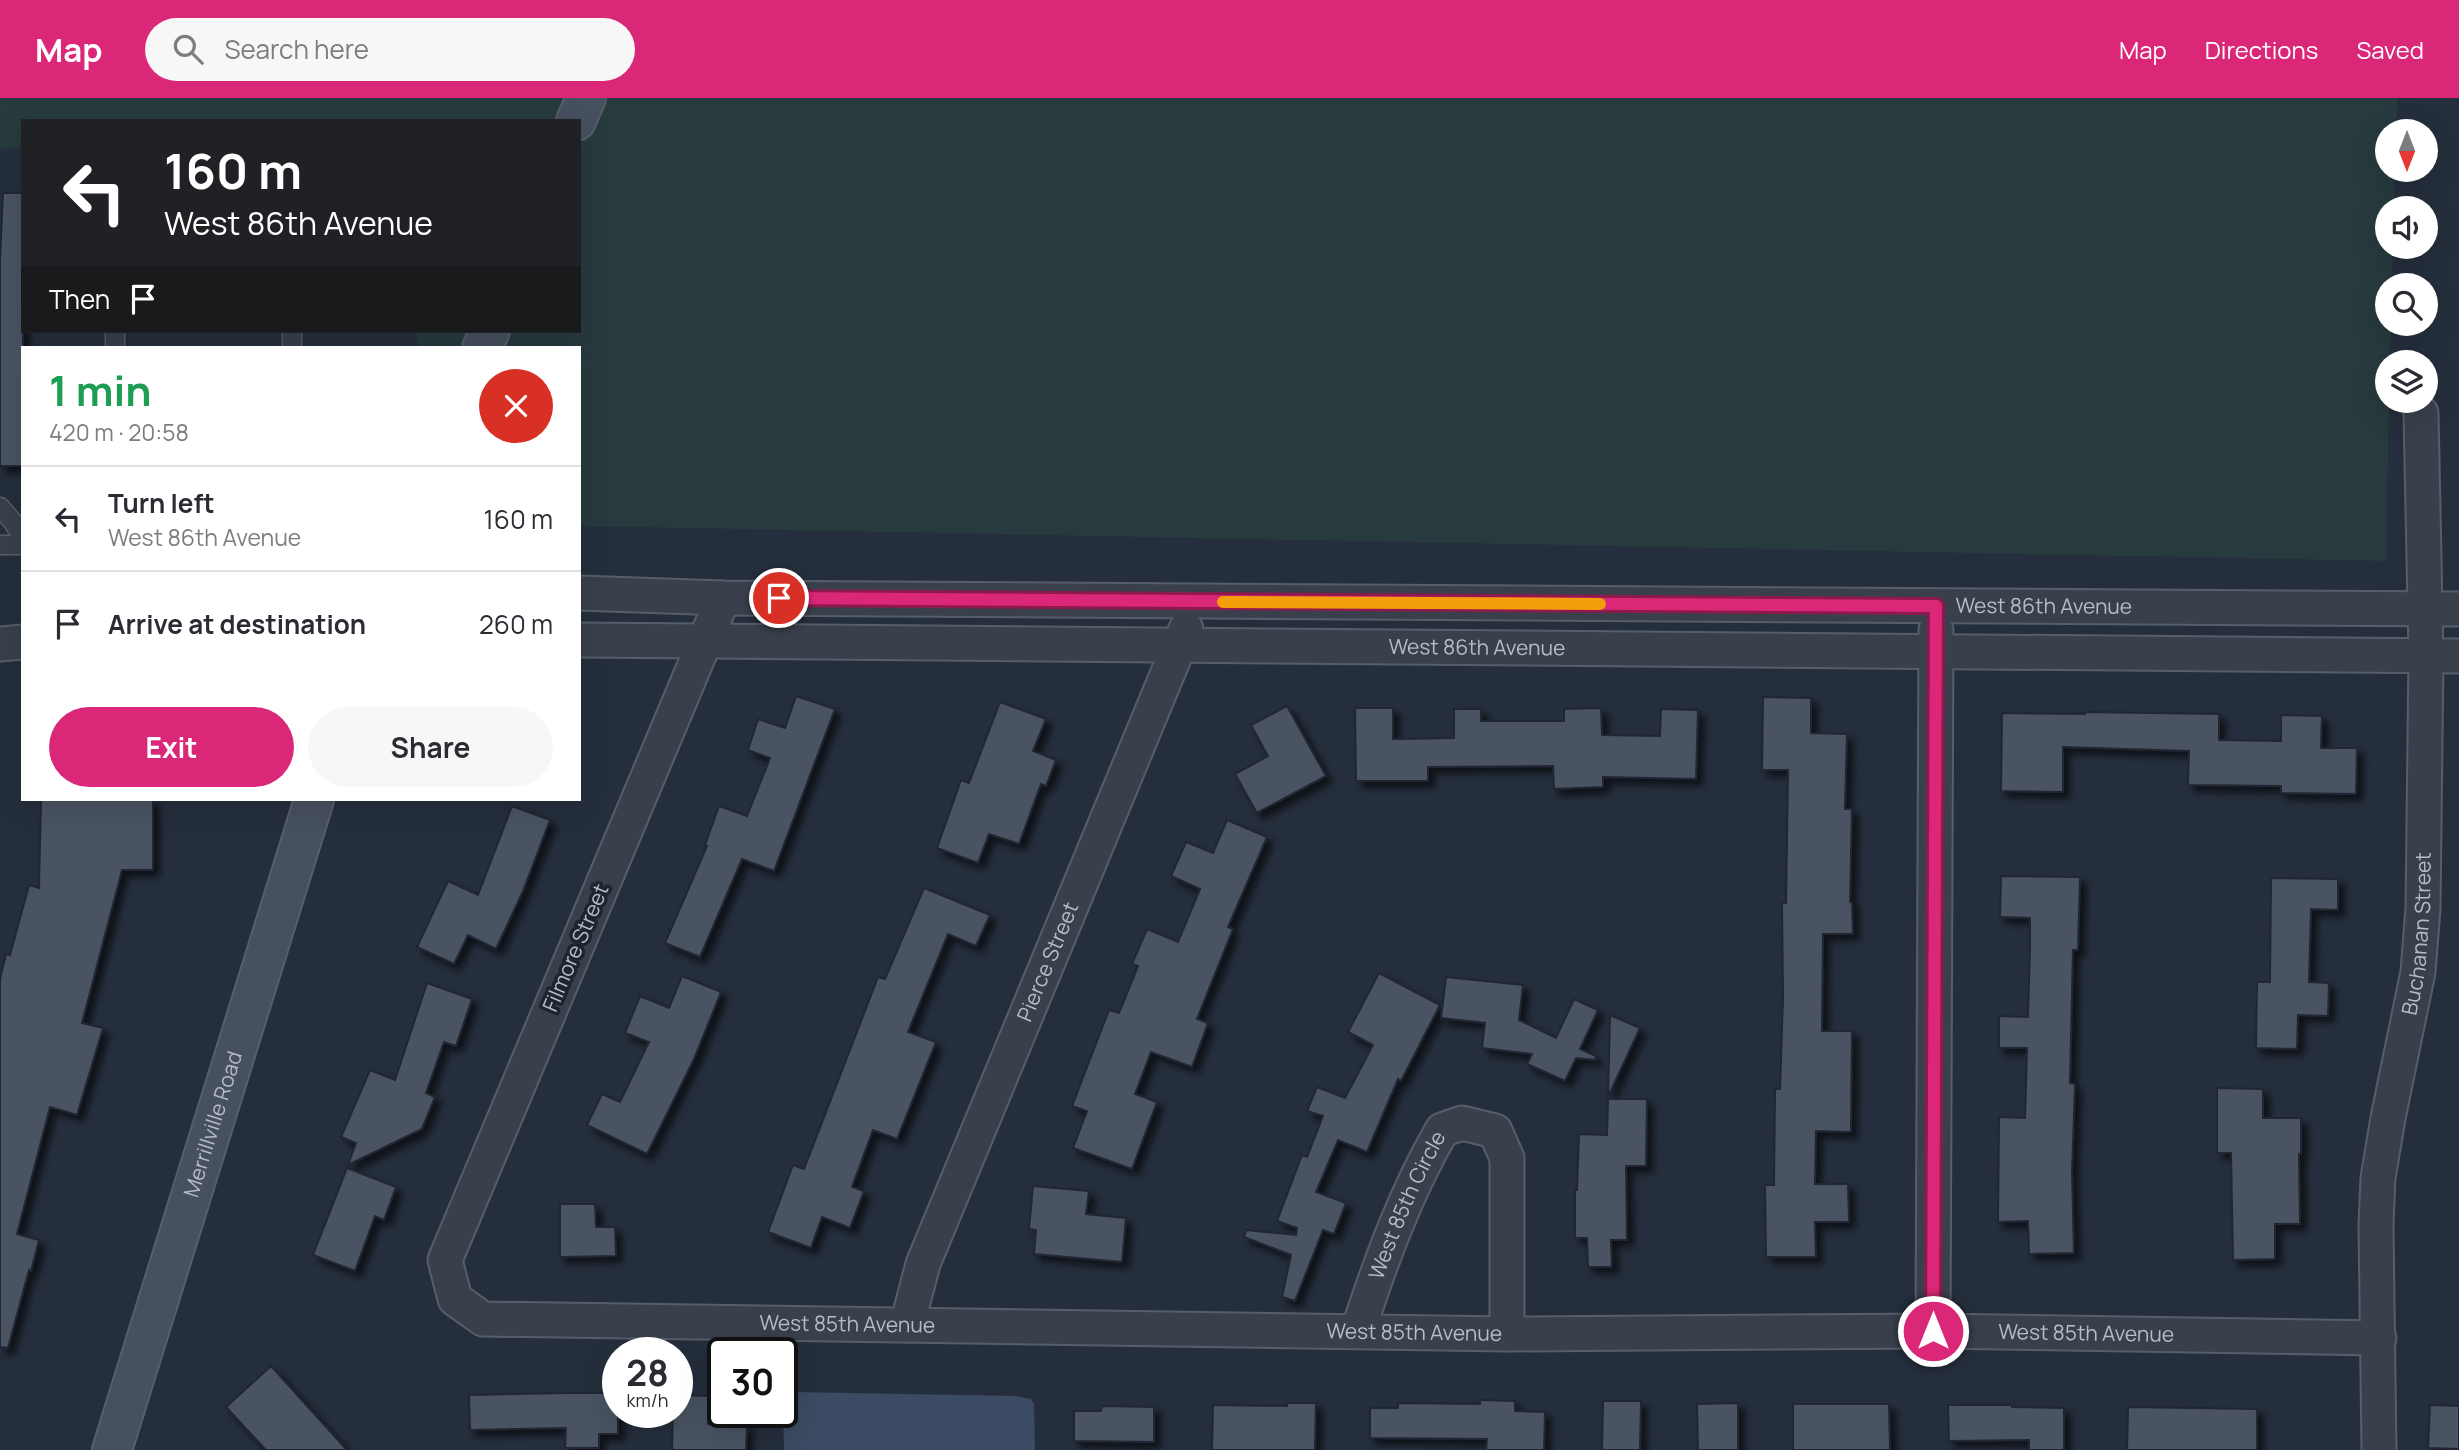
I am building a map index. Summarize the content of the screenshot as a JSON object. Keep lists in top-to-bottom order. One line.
{"streets":{"street":["West 86th Avenue","Buchanan Street","Filmore Street","Pierce Street","Merrillville Road","West 85th Circle","West 85th Avenue"]},"crossings":[["West 86th Avenue","Buchanan Street"],["West 86th Avenue","Filmore Street"],["West 86th Avenue","Pierce Street"],["Buchanan Street","West 85th Avenue"],["Filmore Street","West 85th Avenue"],["Pierce Street","West 85th Avenue"],["West 85th Circle","West 85th Avenue"]],"north":"bottom","page":{"header":"Map","search":"Search here","nav":["Map","Directions","Saved"],"turn":["160 m","West 86th Avenue"],"then":"Then","heading":["1 min","420 m · 20:58"],"list":[{"name":"Turn left","note":"West 86th Avenue","value":"160 m"},{"name":"Arrive at destination","value":"260 m"}],"buttons":["Exit","Share"],"speed":"28 km/h","limit":"30"}}
